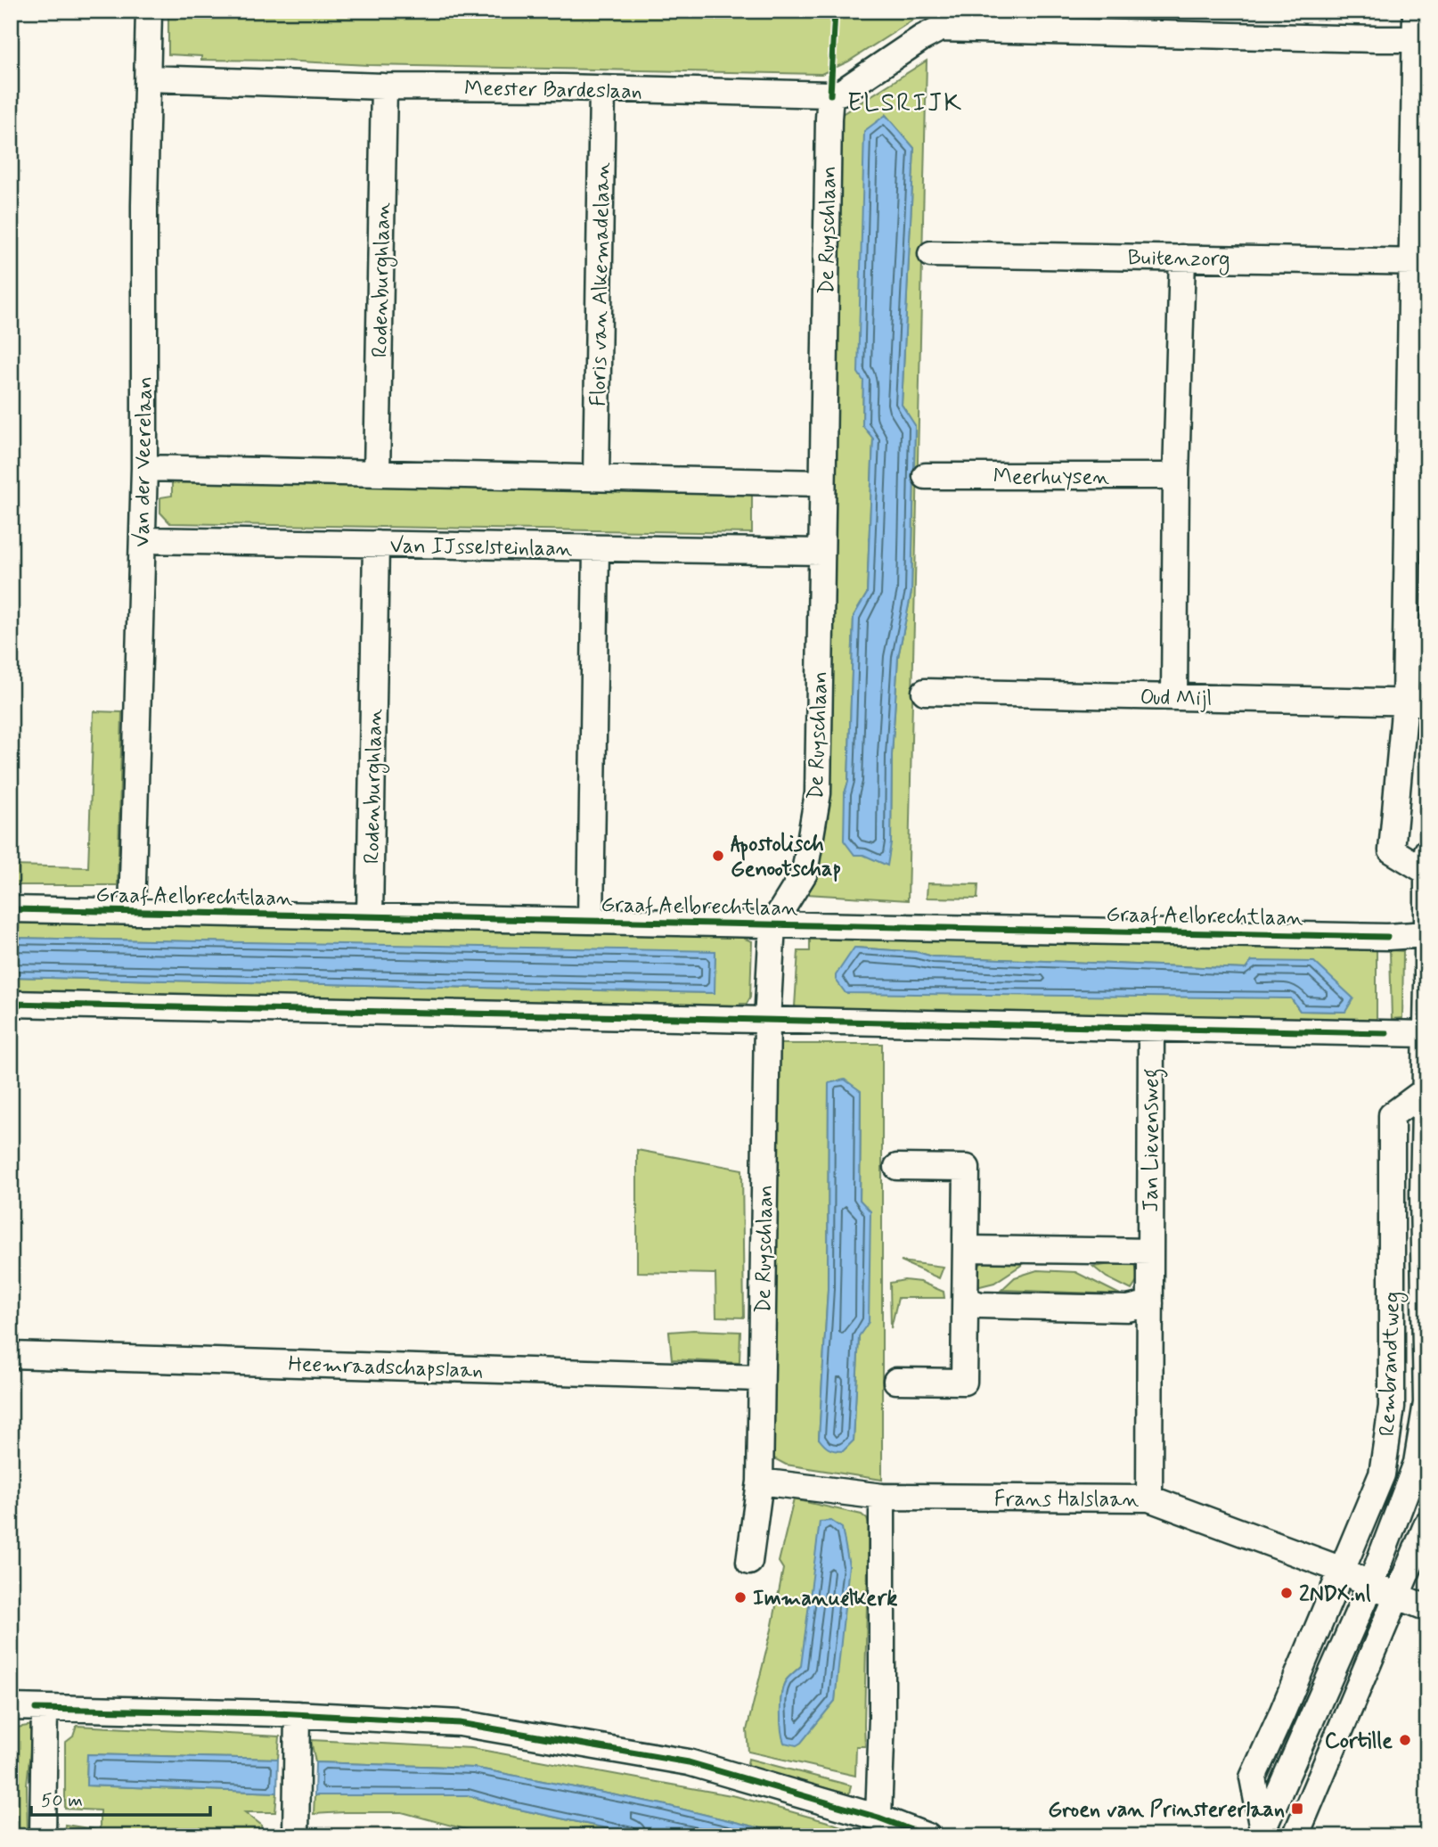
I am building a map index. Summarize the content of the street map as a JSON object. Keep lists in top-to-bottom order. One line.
{"streets":{"street":["Meester Bardeslaan","De Ruyschlaan","Buitenzorg","Rodenburghlaan","Floris van Alkemadelaan","Van der Veerelaan","Meerhuysen","Van IJsselsteinlaan","Oud Mijl","Graaf Aelbrechtlaan","Jan Lievensweg","Rembrandtweg","Heemraadschapslaan","Frans Halslaan"]},"crossings":[["Meester Bardeslaan","De Ruyschlaan"],["Meester Bardeslaan","Rodenburghlaan"],["Meester Bardeslaan","Floris van Alkemadelaan"],["Meester Bardeslaan","Van der Veerelaan"],["De Ruyschlaan","Van IJsselsteinlaan"],["De Ruyschlaan","Graaf Aelbrechtlaan"],["De Ruyschlaan","Heemraadschapslaan"],["De Ruyschlaan","Frans Halslaan"],["Rodenburghlaan","Van IJsselsteinlaan"],["Rodenburghlaan","Graaf Aelbrechtlaan"],["Van der Veerelaan","Van IJsselsteinlaan"],["Van der Veerelaan","Graaf Aelbrechtlaan"],["Jan Lievensweg","Frans Halslaan"],["Rembrandtweg","Frans Halslaan"]],"districts":["ELSRIJK"],"places":{"other":["Apostolisch Genootschap","2NDX.nl","Immanuëlkerk","Cortille"],"transit":["Groen van Prinstererlaan"]},"scale_bar":"50 m"}
